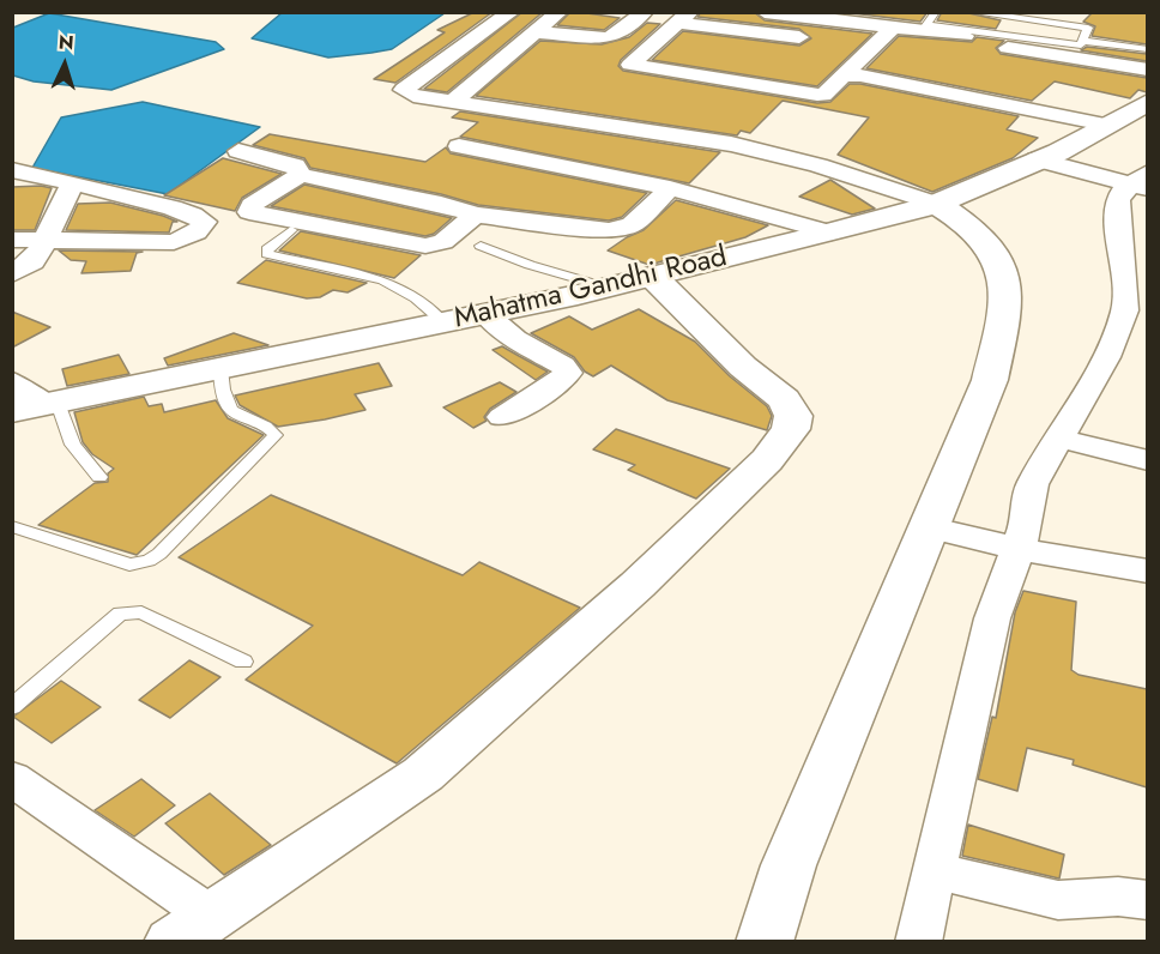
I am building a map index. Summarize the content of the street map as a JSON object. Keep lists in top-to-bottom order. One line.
{"streets":{"main road":["Mahatma Gandhi Road"]},"north":"top"}
